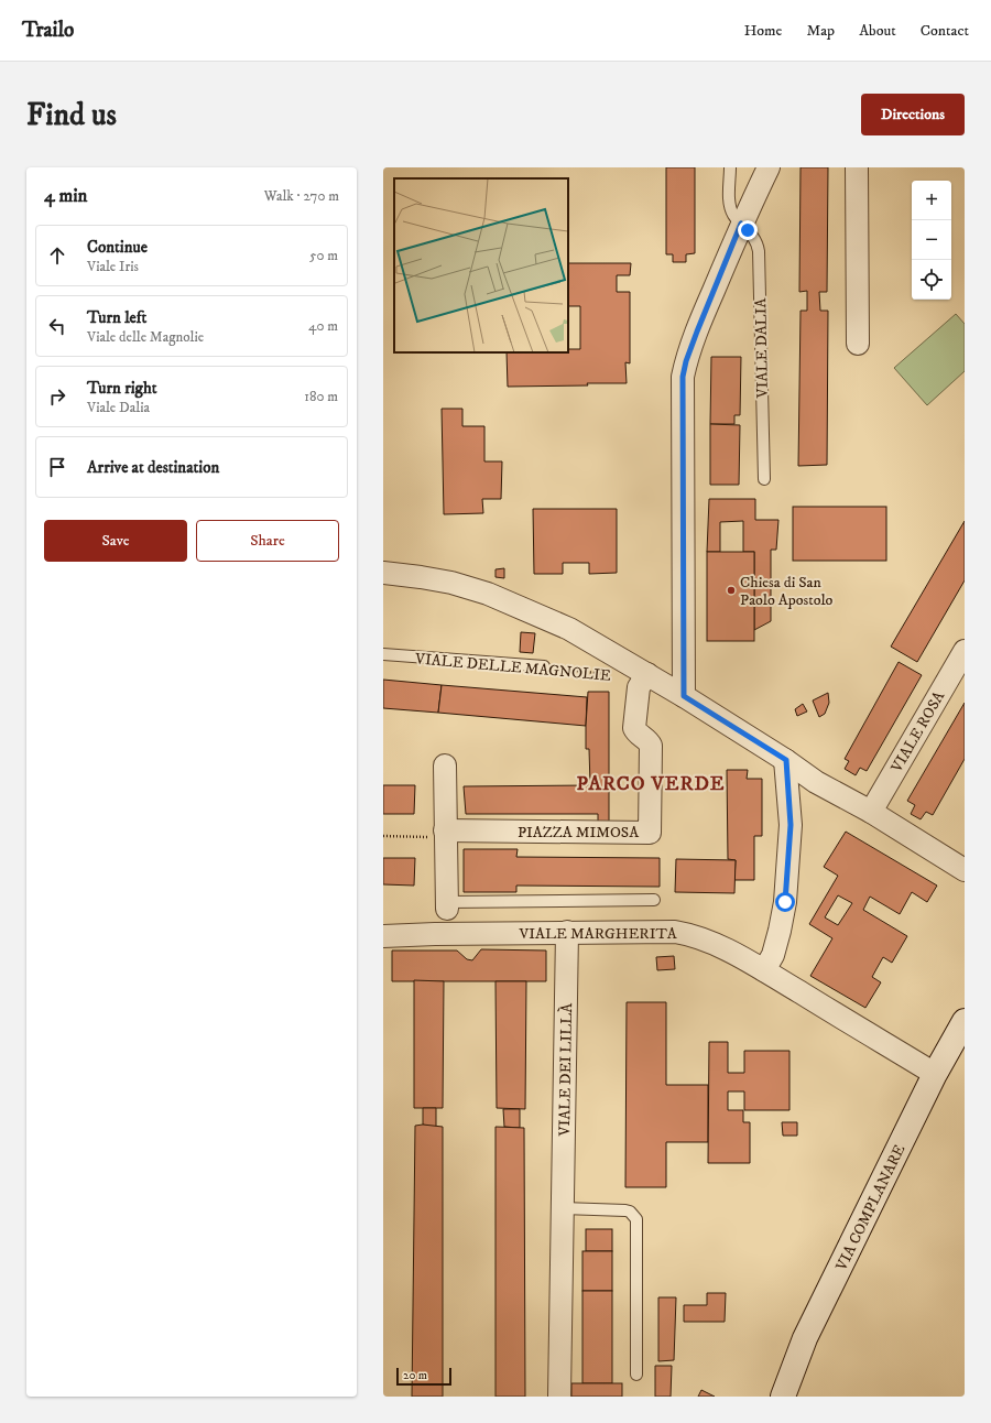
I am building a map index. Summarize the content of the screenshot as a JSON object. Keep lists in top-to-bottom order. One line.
{"streets":{"main road":["VIA COMPLANARE"],"street":["VIALE DELLE MAGNOLIE","VIALE ROSA","PIAZZA MIMOSA","VIALE MARGHERITA","VIALE DEI LILLÀ"],"lane":["VIALE DALIA"]},"crossings":[["VIALE DELLE MAGNOLIE","VIALE ROSA"],["VIALE DELLE MAGNOLIE","PIAZZA MIMOSA"],["VIALE MARGHERITA","VIALE DEI LILLÀ"],["VIALE MARGHERITA","VIA COMPLANARE"]],"districts":["PARCO VERDE"],"places":["Chiesa di San Paolo Apostolo"],"scale_bar":"20 m","page":{"header":"Trailo","nav":["Home","Map","About","Contact"],"buttons":["Directions",["Save","Share"]],"title":"Find us","heading":["4 min","Walk · 270 m"],"map_buttons":["+","−"],"list":[["Continue","Viale Iris","50 m"],["Turn left","Viale delle Magnolie","40 m"],["Turn right","Viale Dalia","180 m"],"Arrive at destination"],"scale":"20 m"}}
